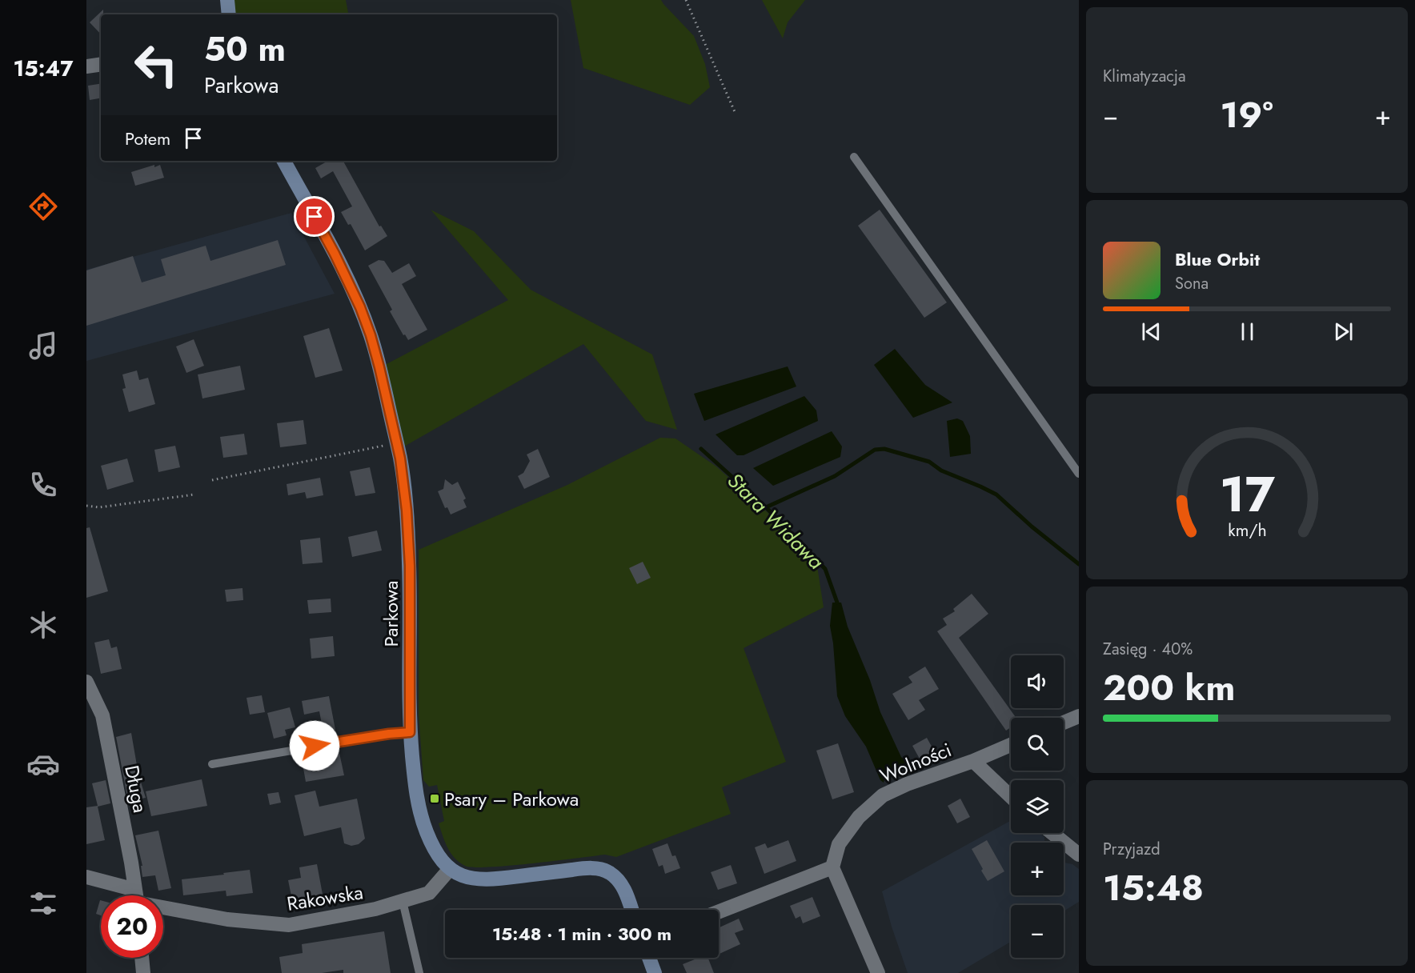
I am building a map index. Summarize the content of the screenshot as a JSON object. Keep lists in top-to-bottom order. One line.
{"streets":{"street":["Parkowa","Wolności","Długa","Rakowska"]},"crossings":[["Parkowa","Rakowska"]],"water":["Stara Widawa"],"places":{"transit":["Psary – Parkowa"]},"page":{"tabs":"15:47","tile":["Klimatyzacja",["Zasięg · 40%","200 km"],["Przyjazd","15:48"]],"turn":["50 m","Parkowa"],"heat":["−","19°","+"],"then":"Potem","song":["Blue Orbit","Sona"],"map_buttons":["+","−"],"limit":"20","trip":"15:48 · 1 min · 300 m","gauge":["17","km/h"]}}
